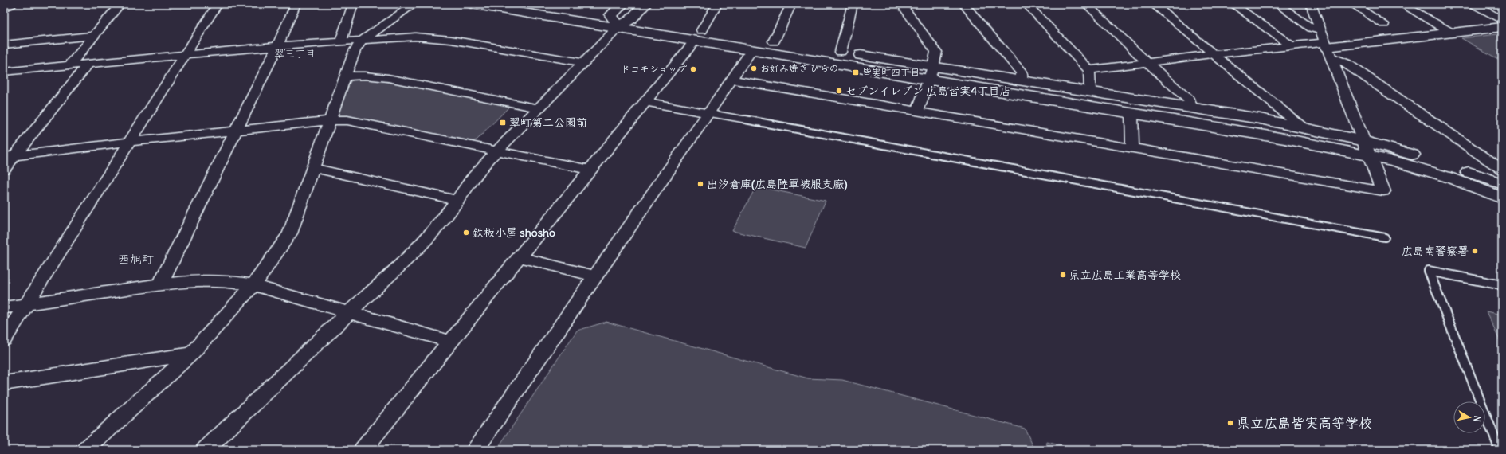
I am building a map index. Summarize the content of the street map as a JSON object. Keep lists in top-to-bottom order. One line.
{"districts":["翠三丁目","西旭町"],"places":{"other":["お好み焼き ひらの","ドコモショップ","セブンイレブン 広島皆実4丁目店","出汐倉庫(広島陸軍被服支廠)","鉄板小屋 shosho","広島南警察署","県立広島工業高等学校","県立広島皆実高等学校"],"transit":["皆実町四丁目","翠町第二公園前"]},"north":"right"}
